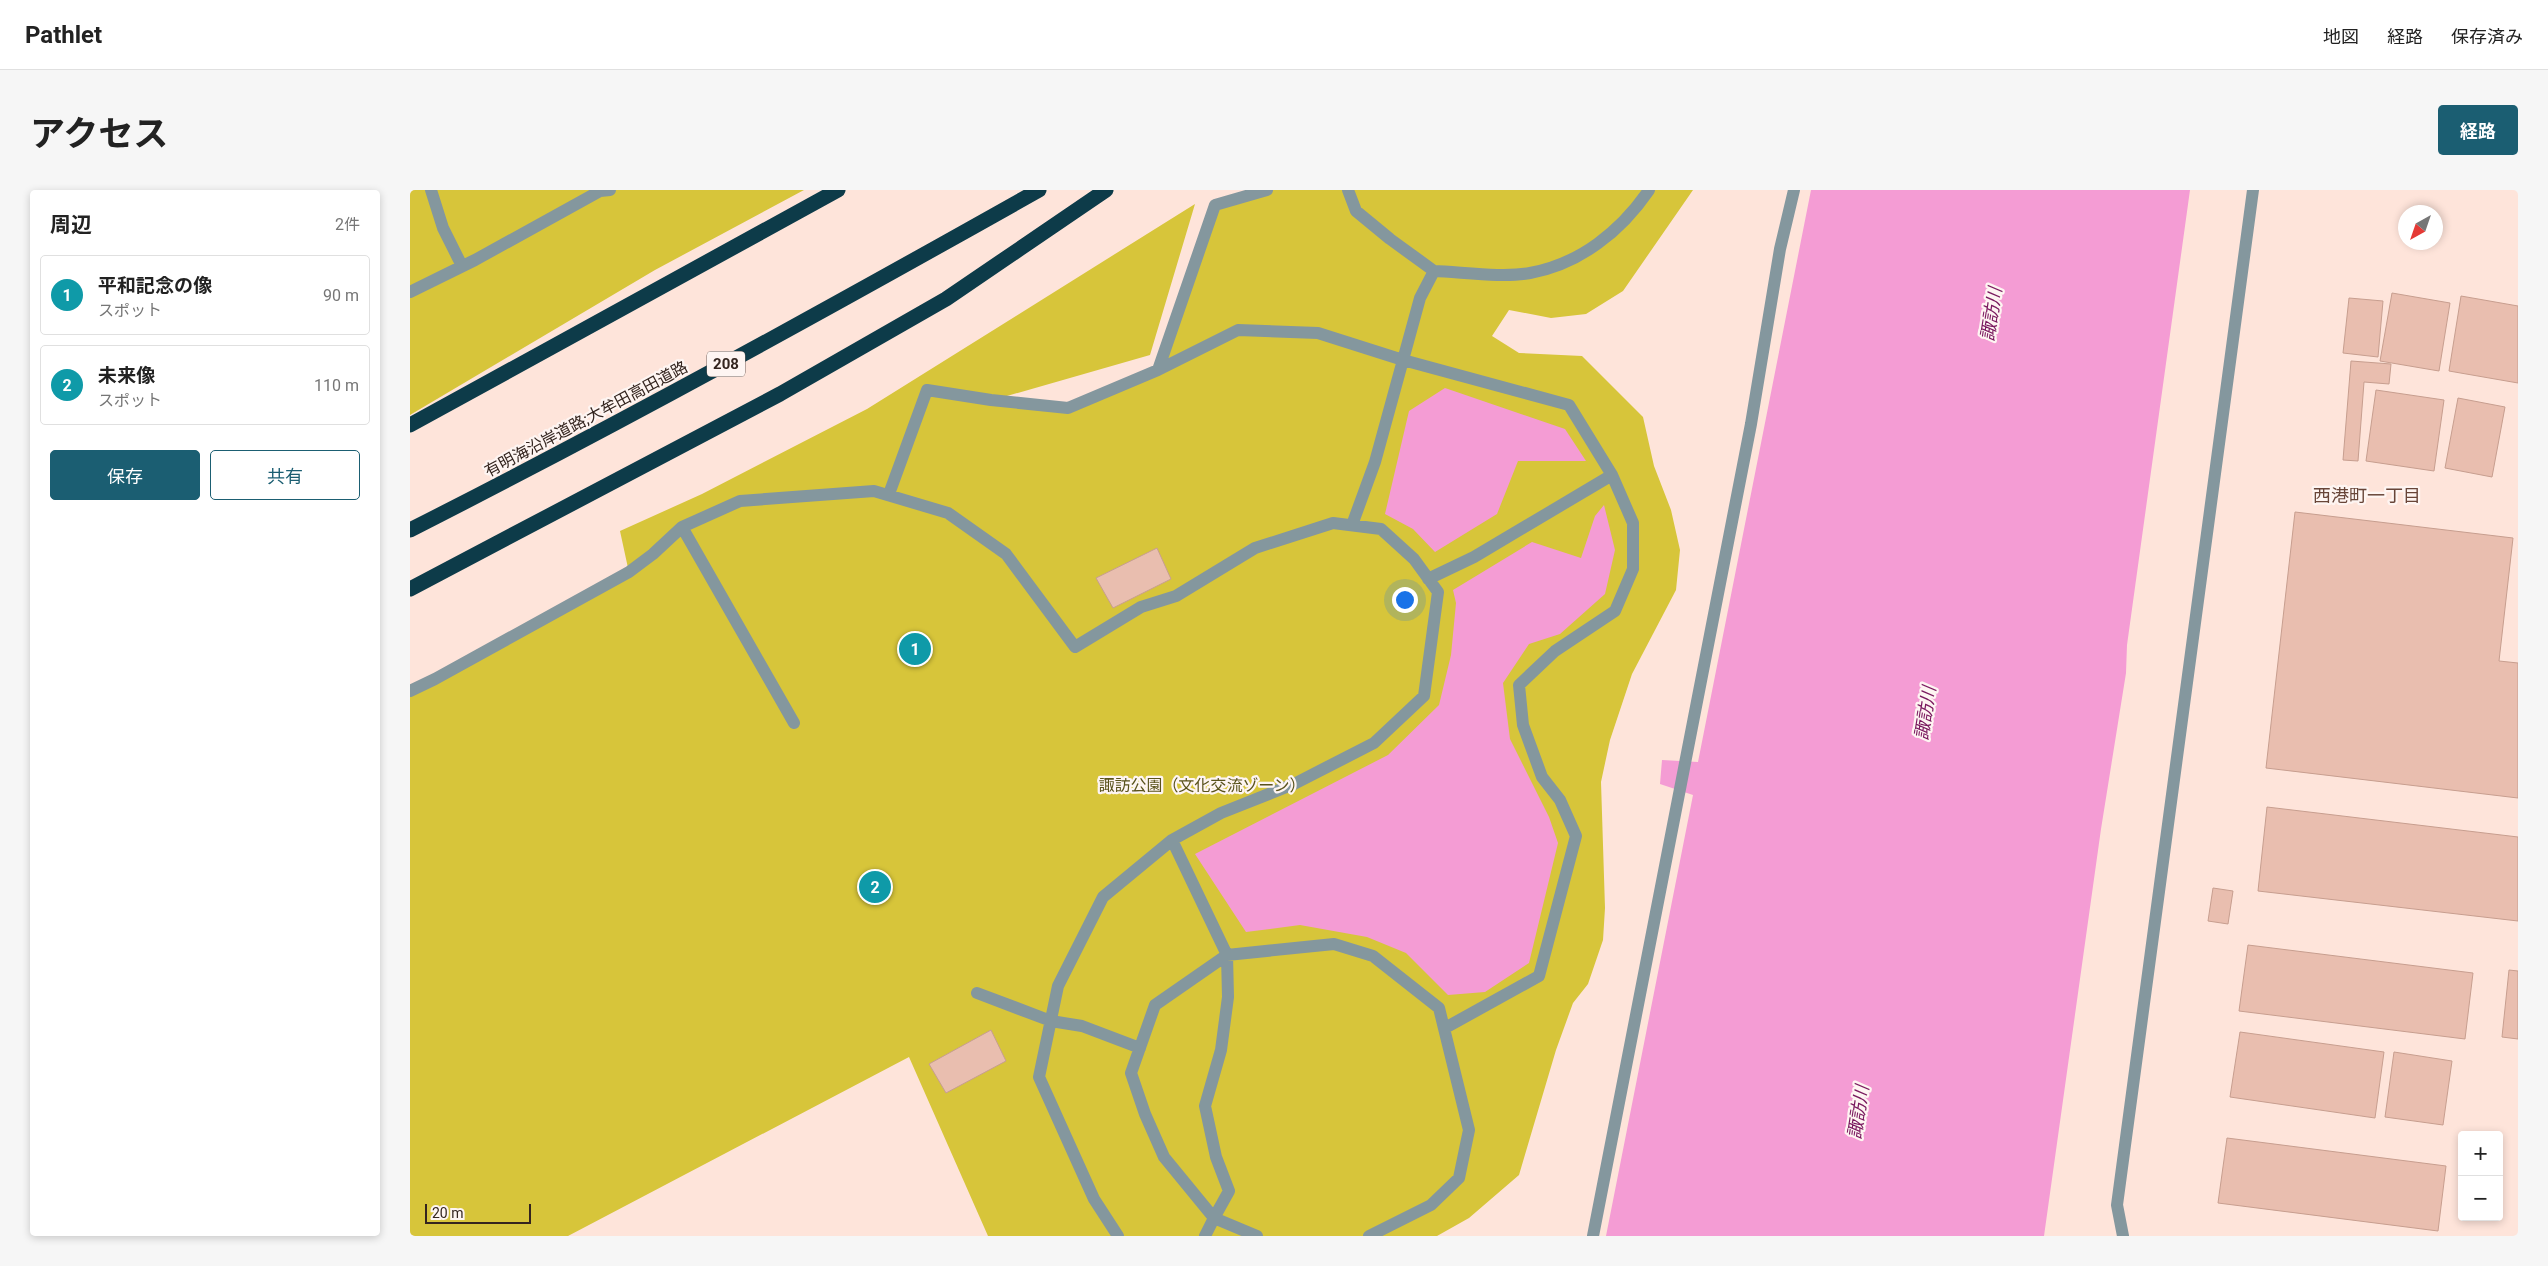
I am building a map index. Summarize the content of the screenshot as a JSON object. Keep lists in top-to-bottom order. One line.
{"streets":{"highway":["208","有明海沿岸道路;大牟田高田道路"]},"districts":["西港町一丁目"],"water":["諏訪川"],"parks":["諏訪公園（文化交流ゾーン）"],"scale_bar":"20 m","north":"bottom left","page":{"header":"Pathlet","nav":["地図","経路","保存済み"],"title":"アクセス","buttons":["経路",["保存","共有"]],"heading":["周辺","2件"],"list":[{"mark":"1","name":"平和記念の像","note":"スポット","value":"90 m"},{"mark":"2","name":"未来像","note":"スポット","value":"110 m"}],"pins":["1","2"],"map_buttons":["+","−"],"scale":"20 m"}}
